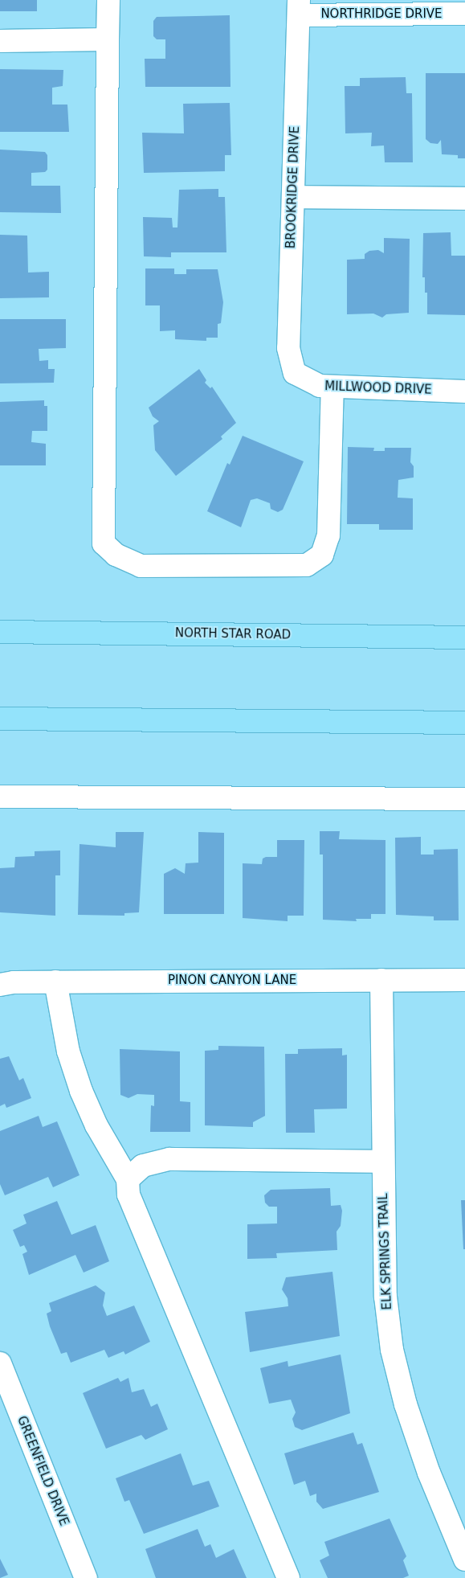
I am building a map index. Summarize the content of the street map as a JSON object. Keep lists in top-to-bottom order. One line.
{"streets":{"main road":["NORTH STAR ROAD"],"street":["NORTHRIDGE DRIVE","BROOKRIDGE DRIVE","MILLWOOD DRIVE","PINON CANYON LANE","ELK SPRINGS TRAIL","GREENFIELD DRIVE"]},"crossings":[["NORTHRIDGE DRIVE","BROOKRIDGE DRIVE"],["BROOKRIDGE DRIVE","MILLWOOD DRIVE"],["PINON CANYON LANE","ELK SPRINGS TRAIL"]]}
